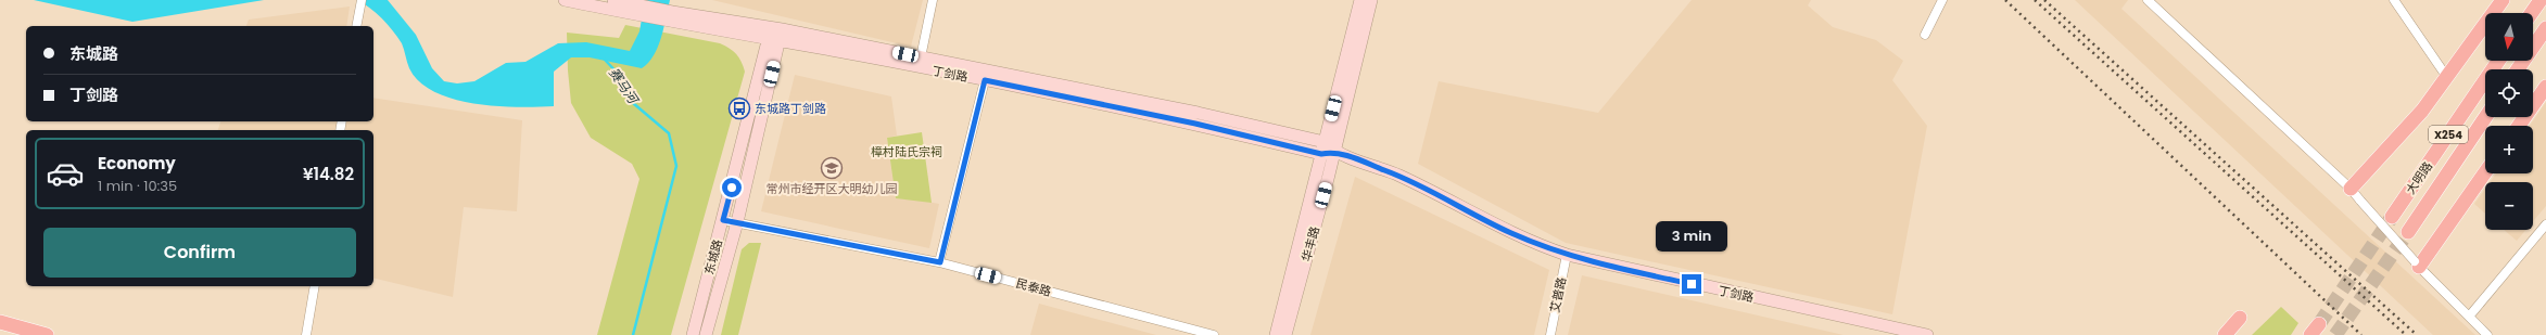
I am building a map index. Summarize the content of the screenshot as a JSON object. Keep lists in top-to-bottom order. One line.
{"streets":{"main road":["丁剑路","X254","大明路","华丰路","东城路"],"street":["民泰路","艾普路"]},"crossings":[["丁剑路","华丰路"],["丁剑路","东城路"],["丁剑路","艾普路"],["东城路","民泰路"]],"water":["赛马河"],"parks":["樟村陆氏宗祠"],"places":{"bus stop":["东城路丁剑路"],"school or university":["常州市经开区大明幼儿园"]},"north":"bottom","page":{"map_buttons":["+","−"],"banner":["东城路","丁剑路"],"list":[{"name":"Economy","note":"1 min · 10:35","value":"¥14.82"}],"buttons":"Confirm","bubble":"3 min"}}
